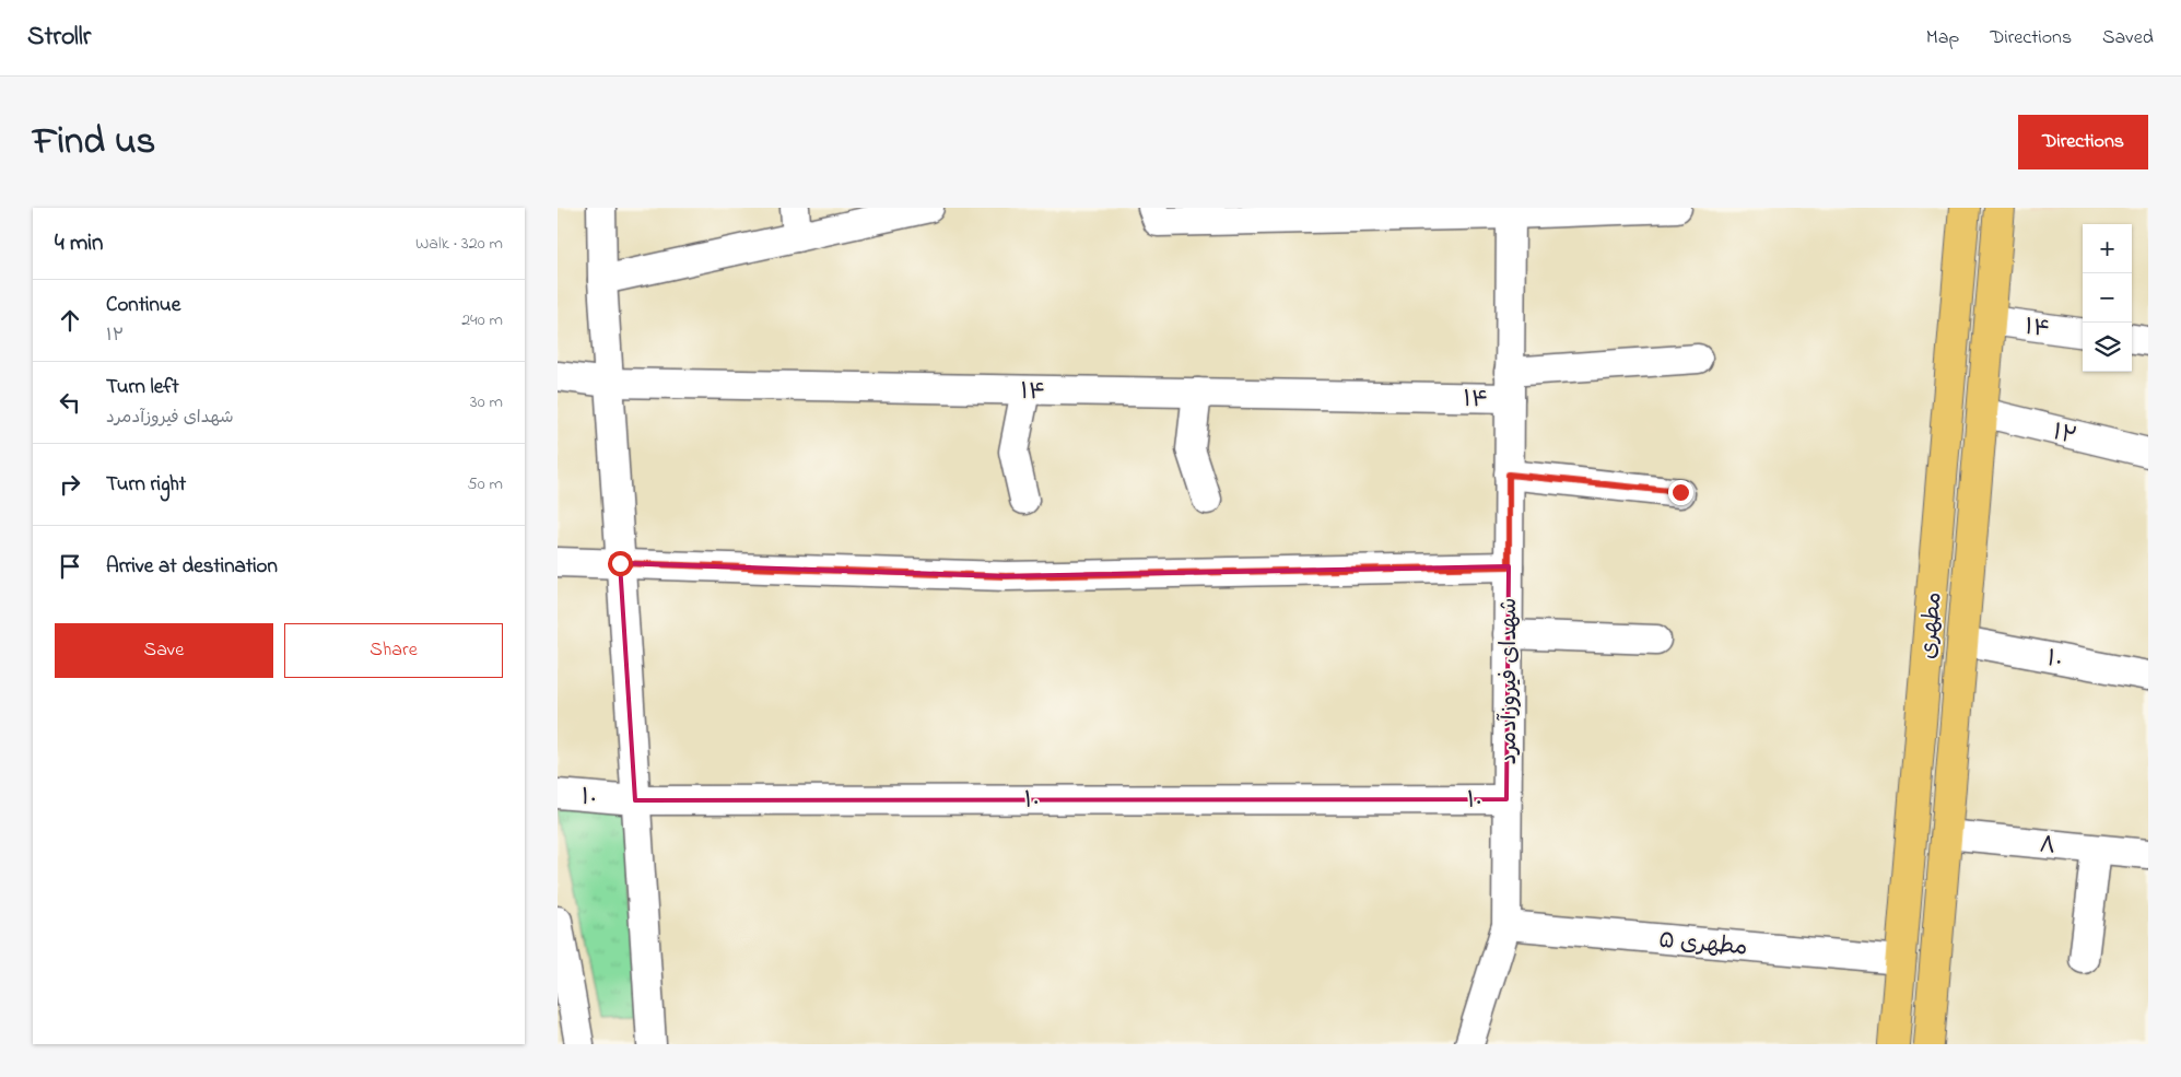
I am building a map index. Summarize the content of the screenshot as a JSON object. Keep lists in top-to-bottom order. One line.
{"streets":{"main road":["مطهری"],"street":["۱۴","۱۲","۱۰","شهدای فیروزآدمرد","۸","مطهری ۵"]},"crossings":[["۱۴","مطهری"],["۱۴","شهدای فیروزآدمرد"],["۱۲","مطهری"],["مطهری","۱۰"],["مطهری","۸"],["مطهری","مطهری ۵"],["۱۰","شهدای فیروزآدمرد"],["شهدای فیروزآدمرد","مطهری ۵"]],"page":{"header":"Strollr","nav":["Map","Directions","Saved"],"title":"Find us","buttons":["Directions",["Save","Share"]],"heading":["4 min","Walk · 320 m"],"map_buttons":["+","−"],"list":[["Continue","۱۲","240 m"],["Turn left","شهدای فیروزآدمرد","30 m"],["Turn right","50 m"],"Arrive at destination"]}}
